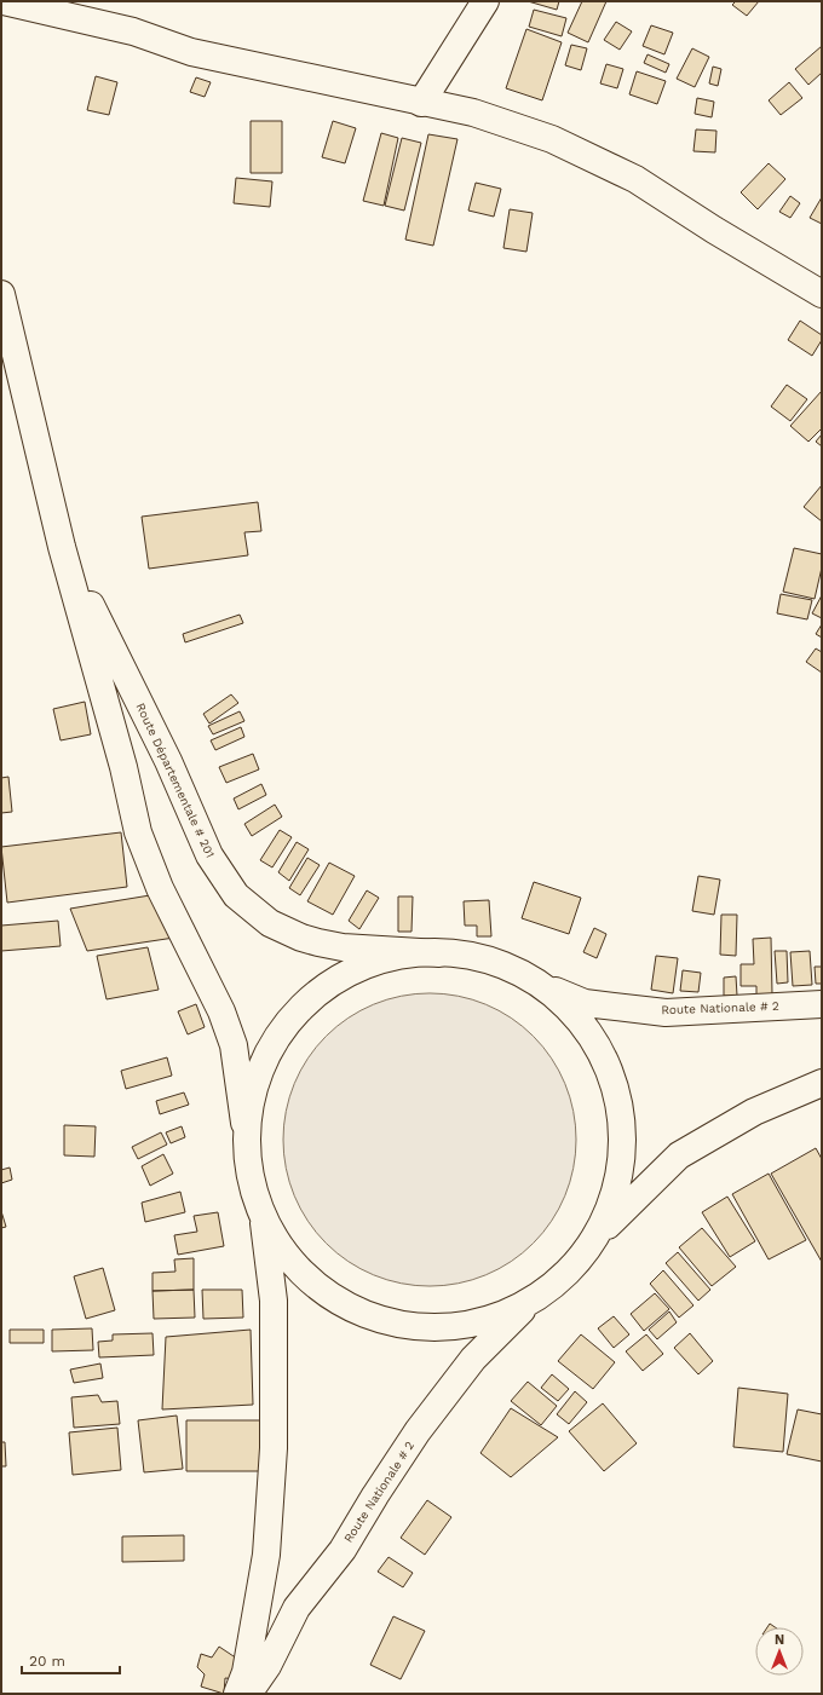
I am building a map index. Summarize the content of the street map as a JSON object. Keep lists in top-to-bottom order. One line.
{"streets":{"main road":["Route Départementale # 201","Route Nationale # 2"]},"scale_bar":"20 m","north":"top"}
